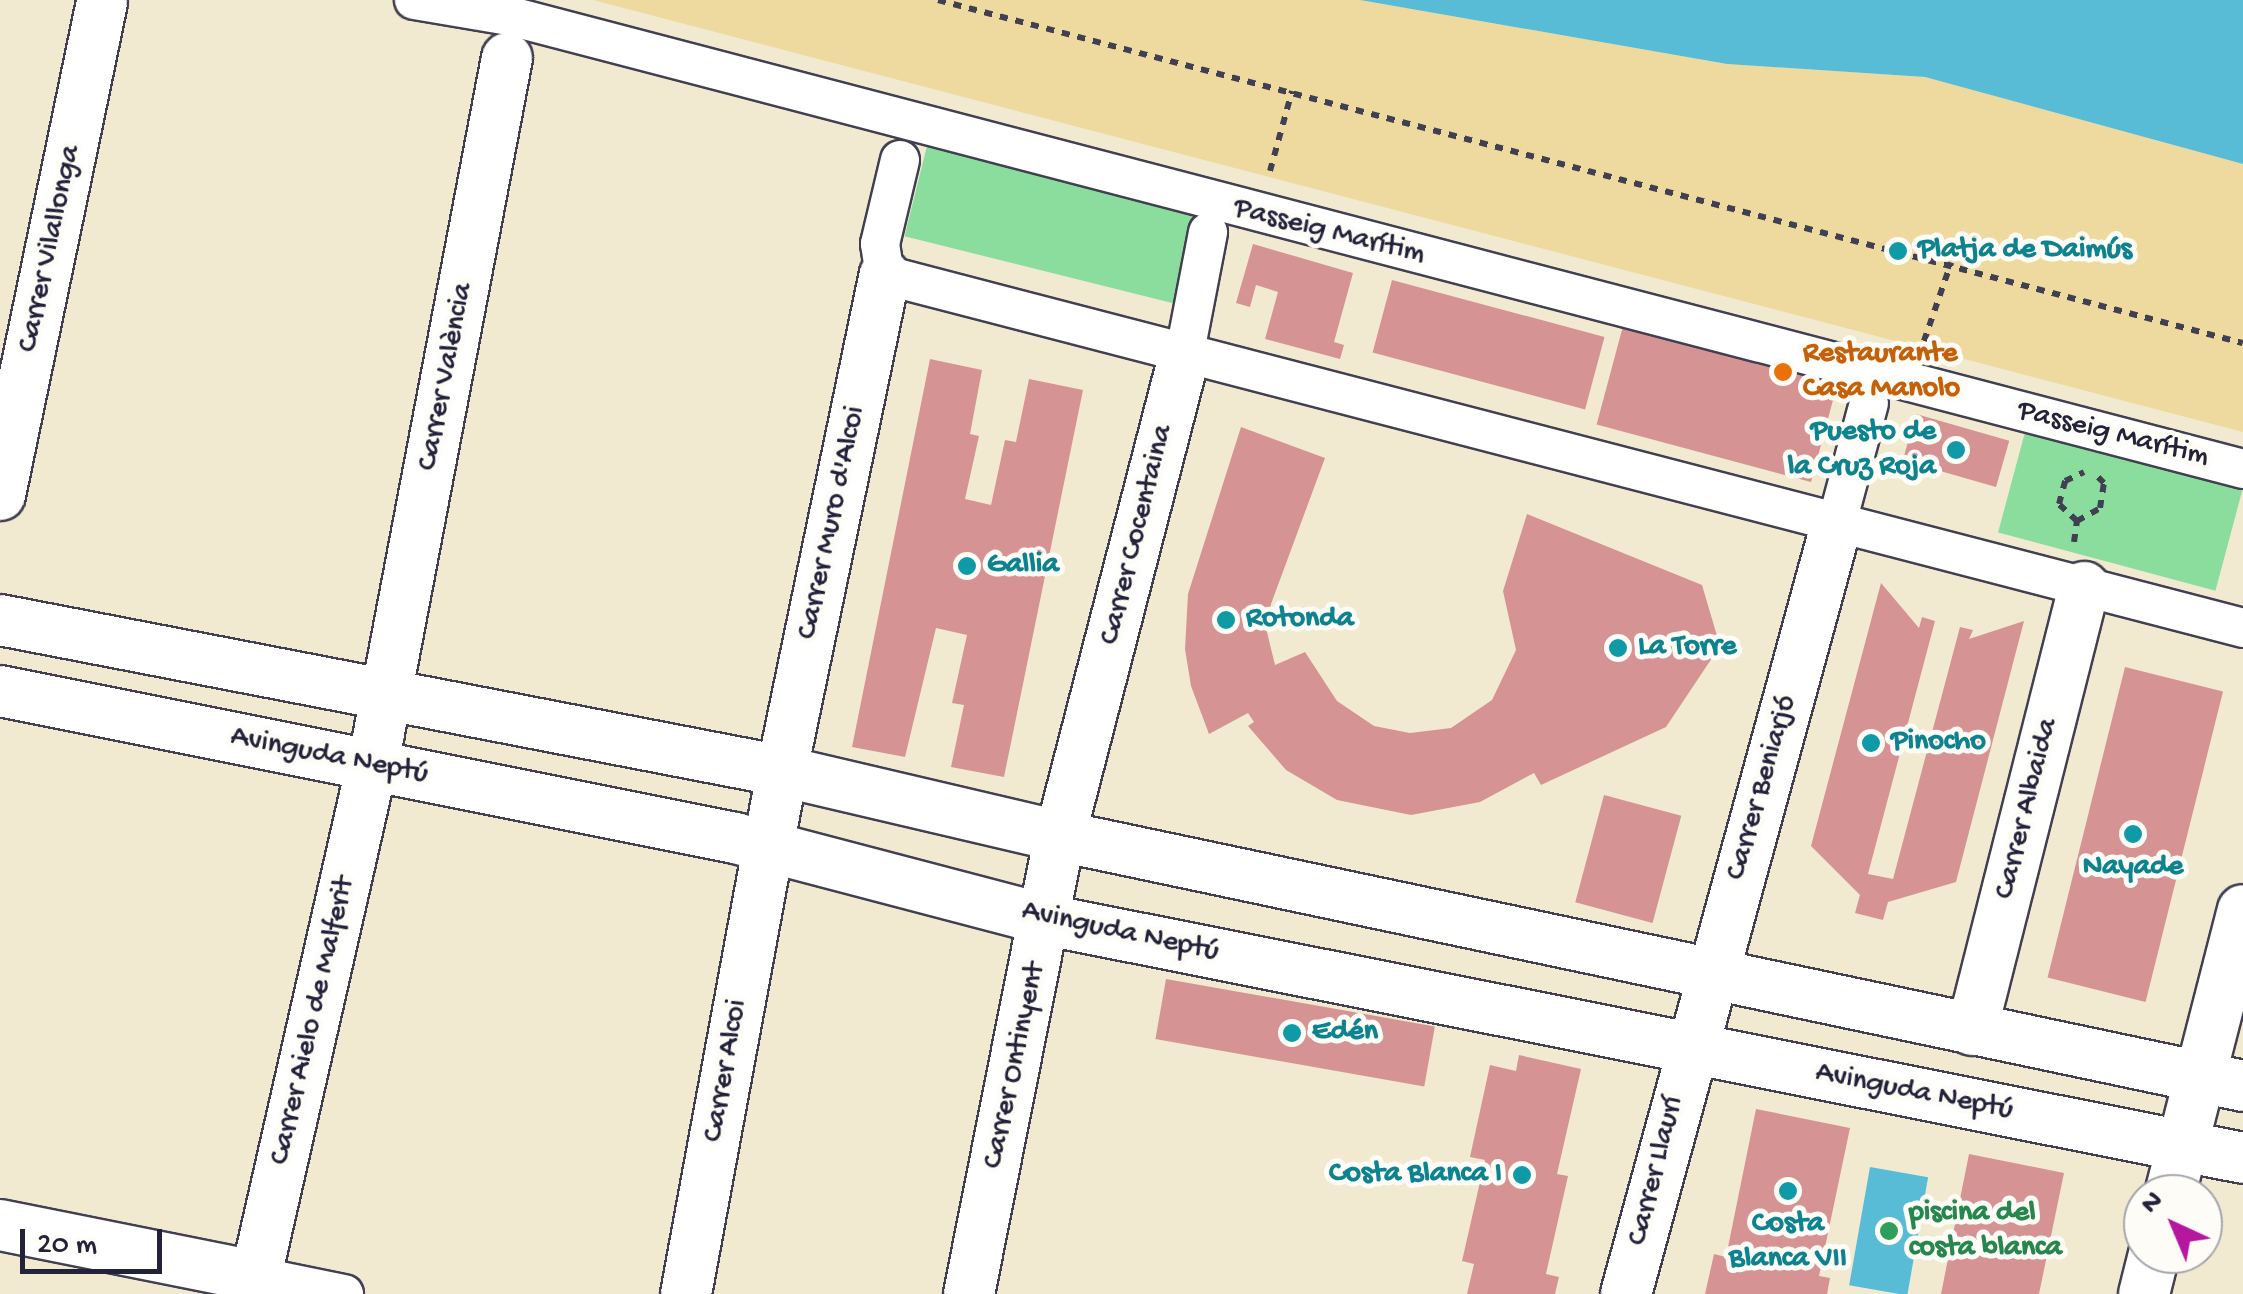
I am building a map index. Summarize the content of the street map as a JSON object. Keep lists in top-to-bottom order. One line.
{"streets":{"street":["Passeig Marítim","Carrer Vilallonga","Carrer València","Carrer Muro d'Alcoi","Carrer Cocentaina","Avinguda Neptú","Carrer Beniarjó","Carrer Albaida","Carrer Aielo de Malferit","Carrer Ontinyent","Carrer Alcoi","Carrer Llaurí"]},"crossings":[["Carrer València","Avinguda Neptú"],["Carrer València","Carrer Aielo de Malferit"],["Carrer Muro d'Alcoi","Avinguda Neptú"],["Carrer Muro d'Alcoi","Carrer Alcoi"],["Carrer Cocentaina","Carrer Ontinyent"],["Avinguda Neptú","Carrer Beniarjó"],["Avinguda Neptú","Carrer Aielo de Malferit"],["Avinguda Neptú","Carrer Ontinyent"],["Avinguda Neptú","Carrer Alcoi"],["Avinguda Neptú","Carrer Llaurí"],["Carrer Beniarjó","Carrer Llaurí"]],"places":["Platja de Daimús","Restaurante Casa Manolo","Puesto de la Cruz Roja","Gallia","Rotonda","La Torre","Pinocho","Nayade","Edén","Costa Blanca I","Costa Blanca VII","piscina del costa blanca"],"scale_bar":"20 m","north":"top left"}
